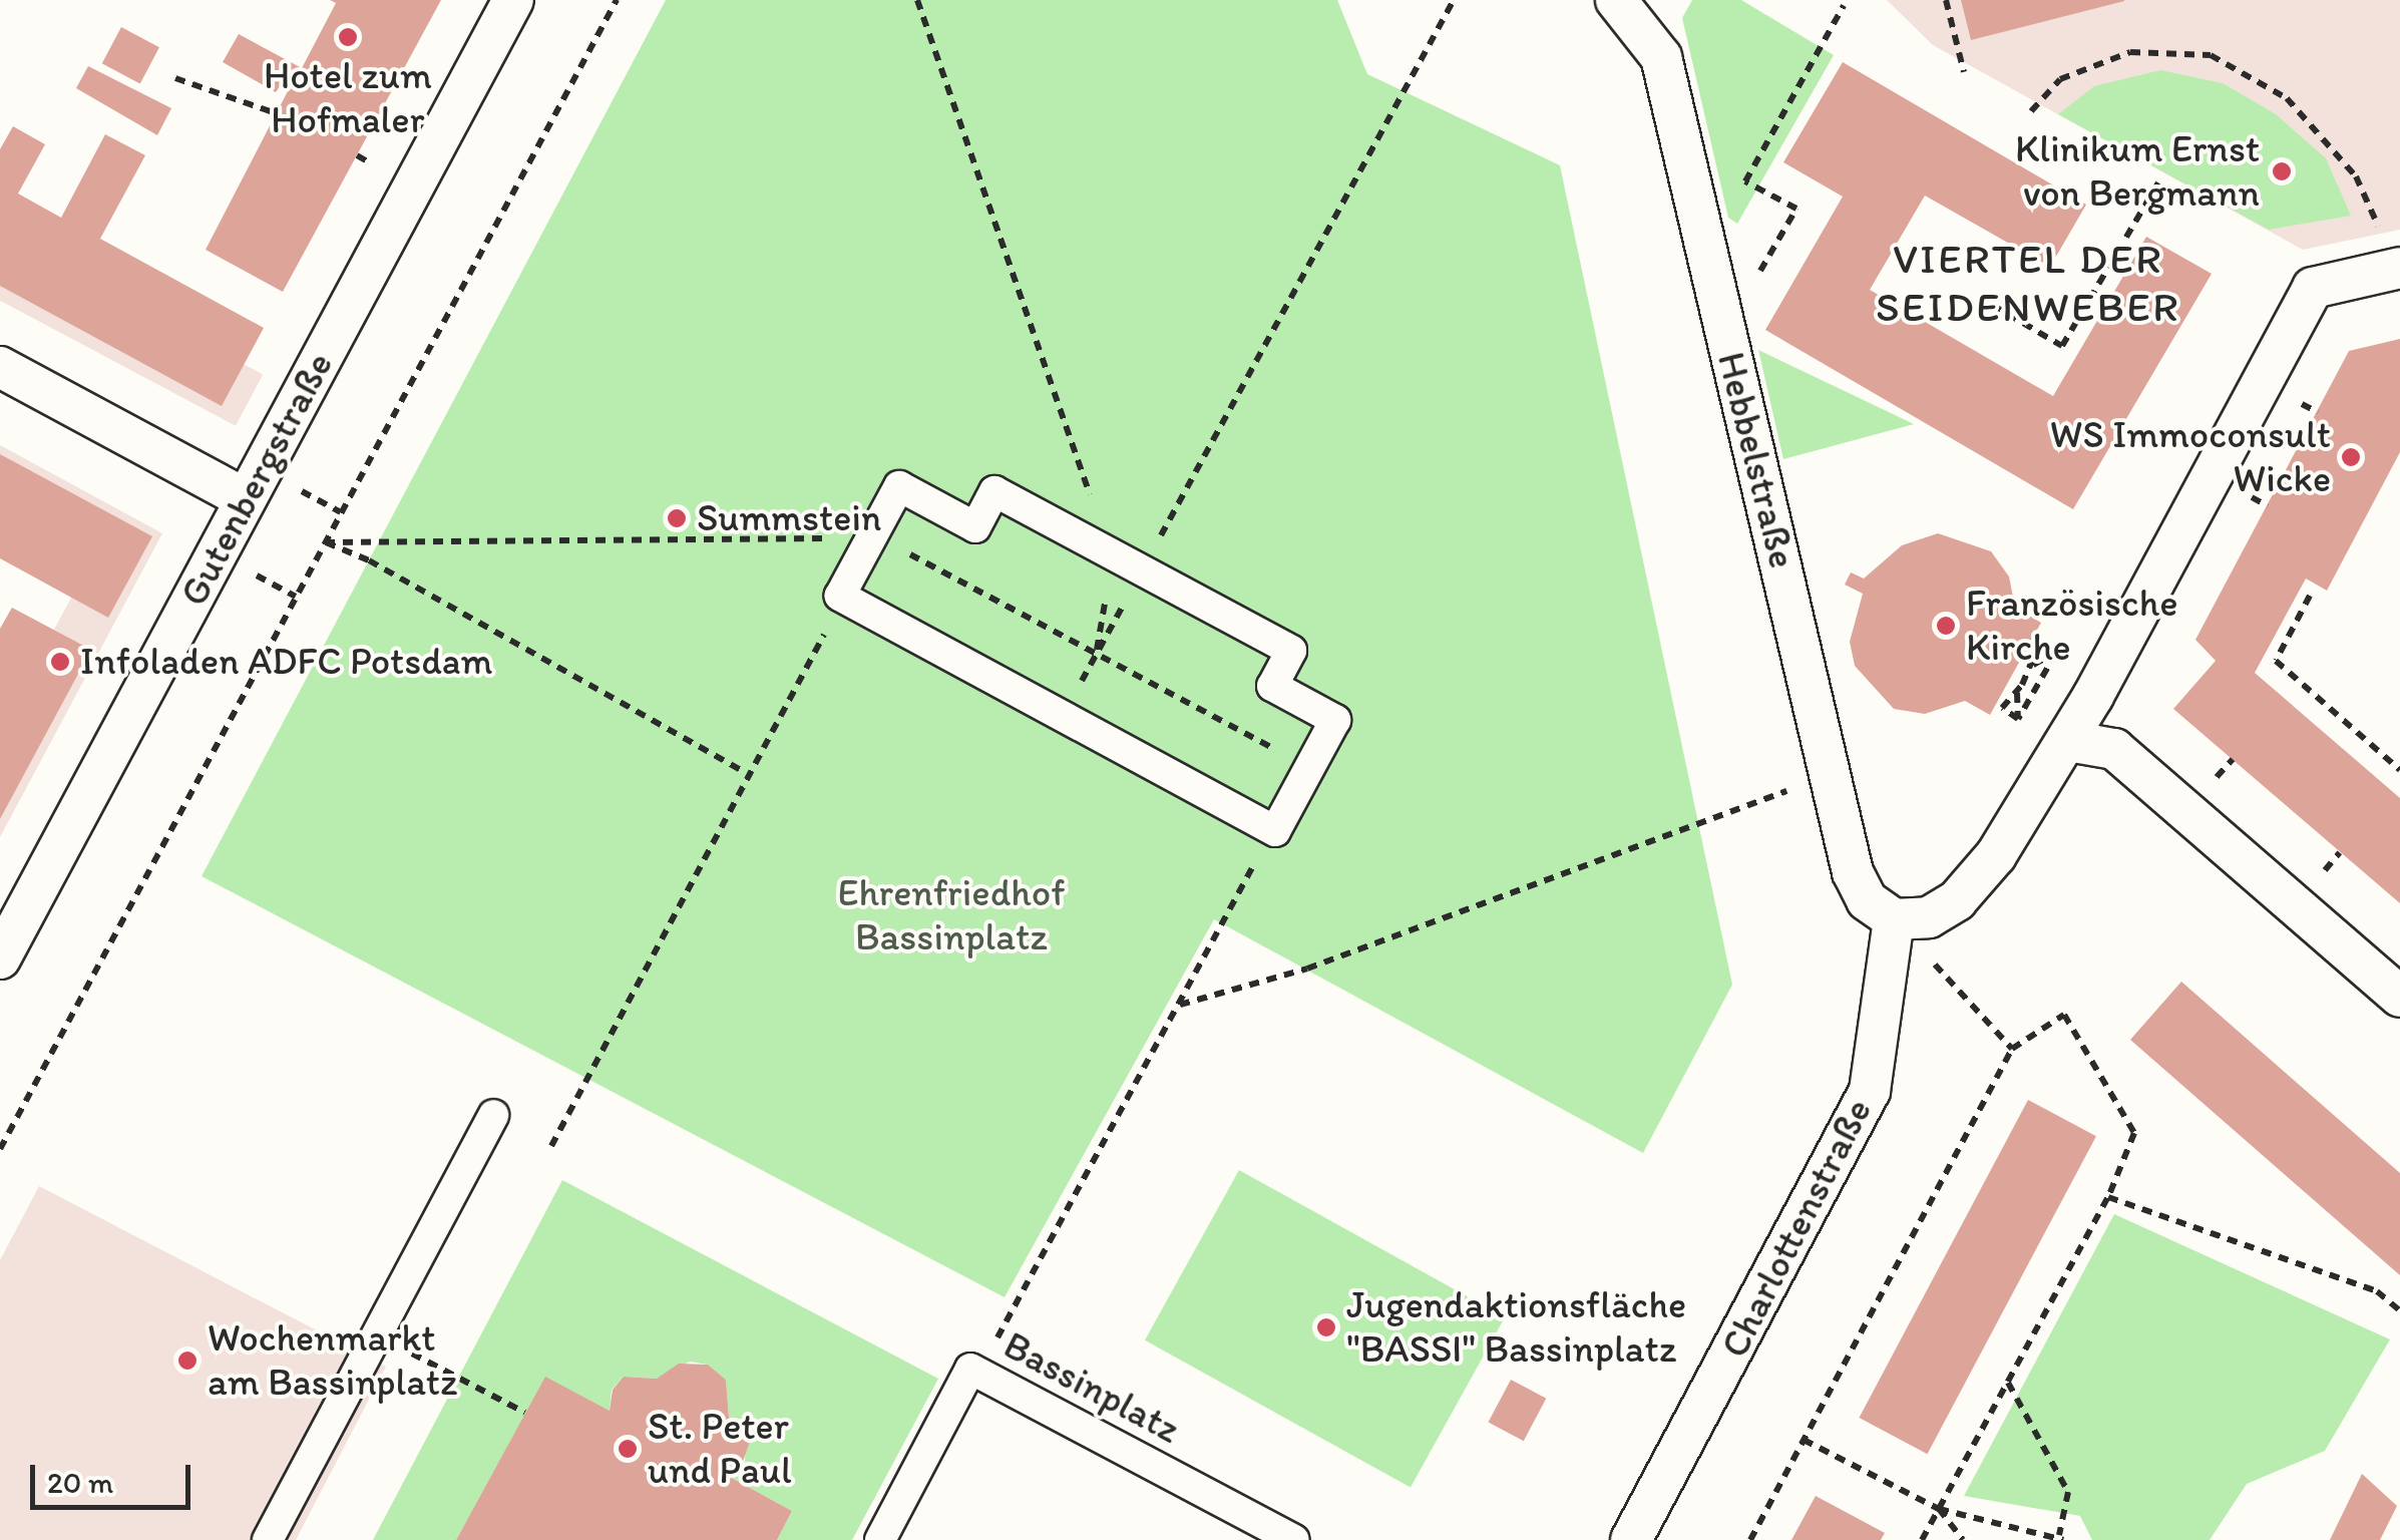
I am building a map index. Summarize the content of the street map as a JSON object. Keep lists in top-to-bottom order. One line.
{"streets":{"street":["Hebbelstraße","Gutenbergstraße","Charlottenstraße","Bassinplatz"]},"crossings":[["Hebbelstraße","Charlottenstraße"]],"districts":["VIERTEL DER SEIDENWEBER"],"parks":["Ehrenfriedhof Bassinplatz"],"places":["Hotel zum Hofmaler","Klinikum Ernst von Bergmann","WS Immoconsult Wicke","Summstein","Französische Kirche","Infoladen ADFC Potsdam","Jugendaktionsfläche \"BASSI\" Bassinplatz","Wochenmarkt am Bassinplatz","St. Peter und Paul"],"scale_bar":"20 m"}
